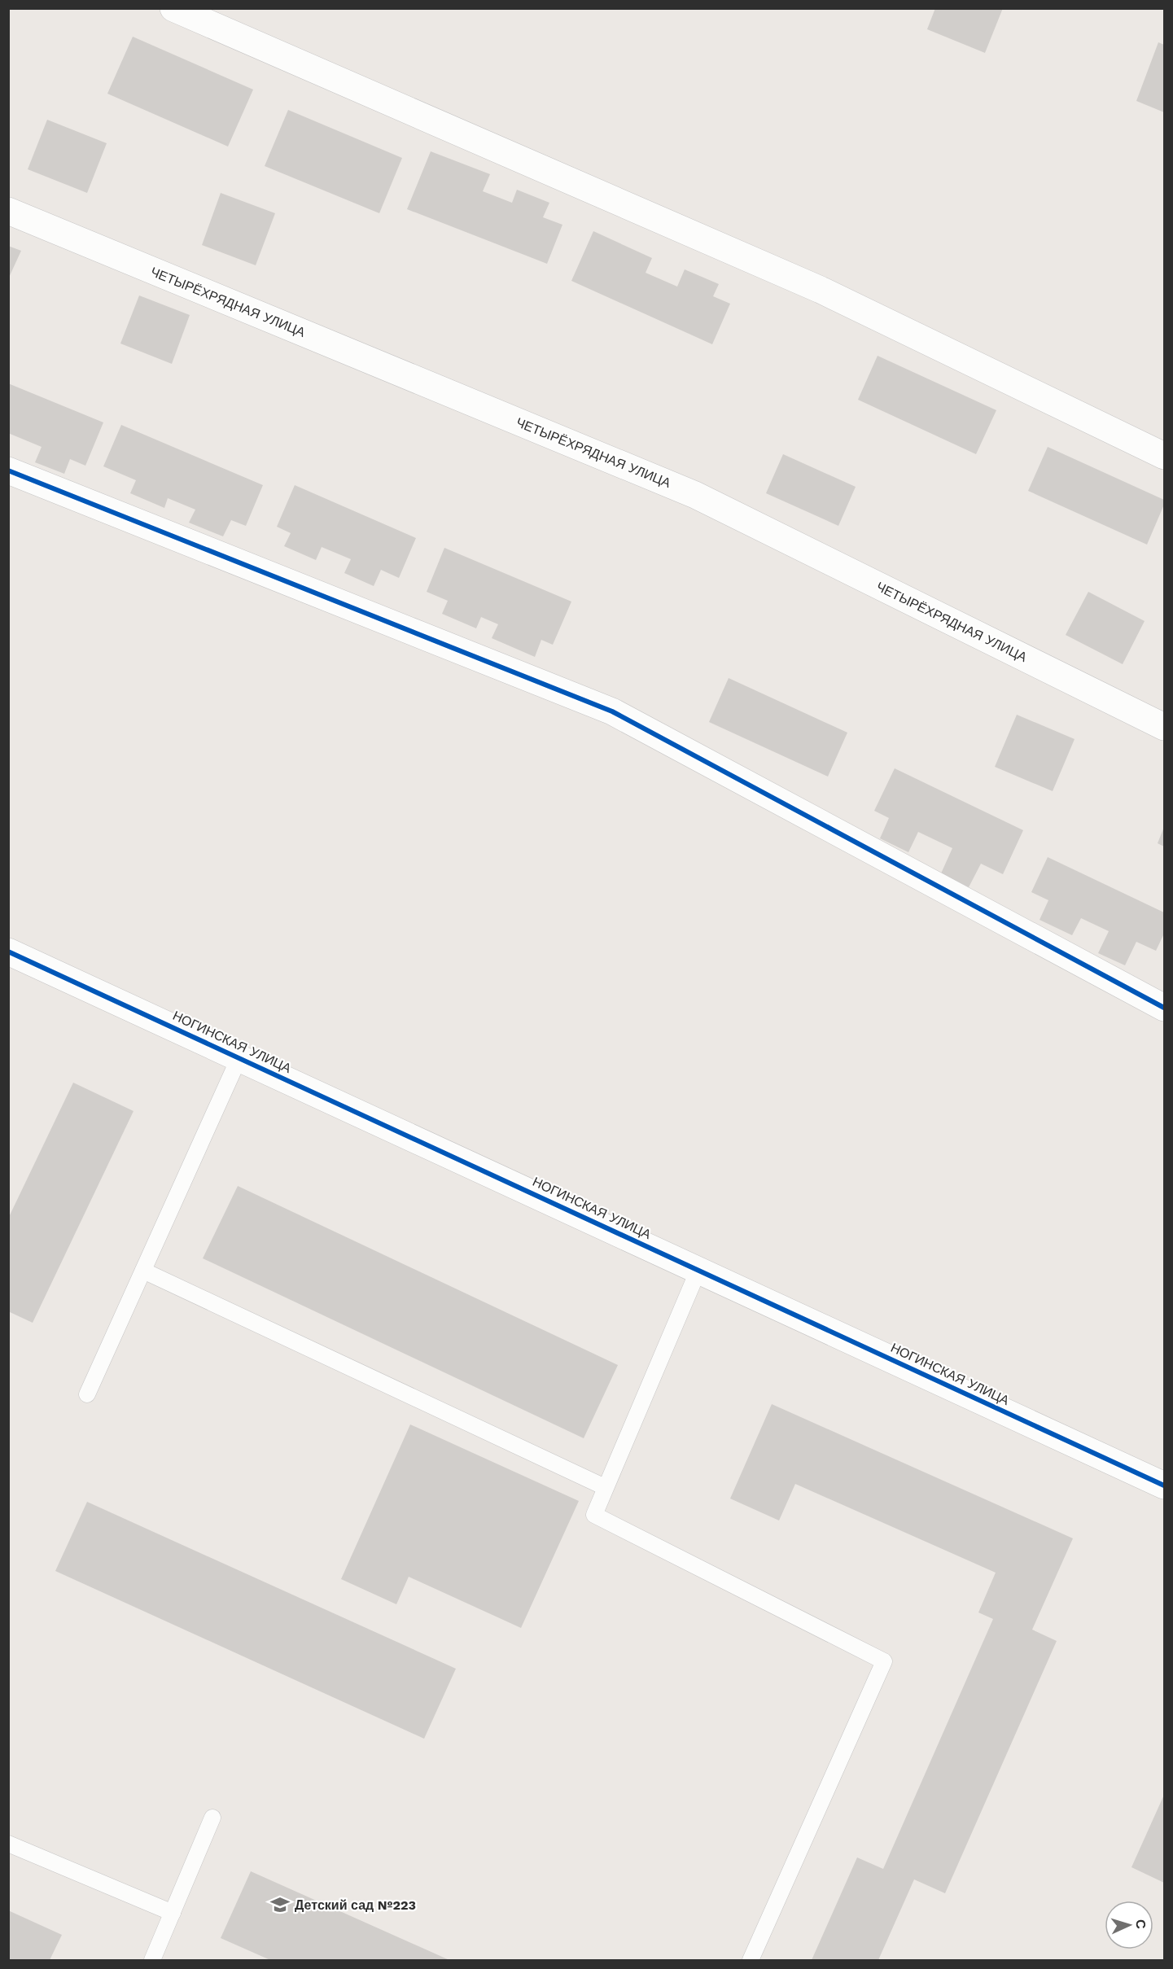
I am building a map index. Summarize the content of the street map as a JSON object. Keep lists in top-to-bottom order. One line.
{"streets":{"street":["ЧЕТЫРЁХРЯДНАЯ УЛИЦА","НОГИНСКАЯ УЛИЦА"]},"places":{"school or university":["Детский сад №223"]},"north":"right"}
